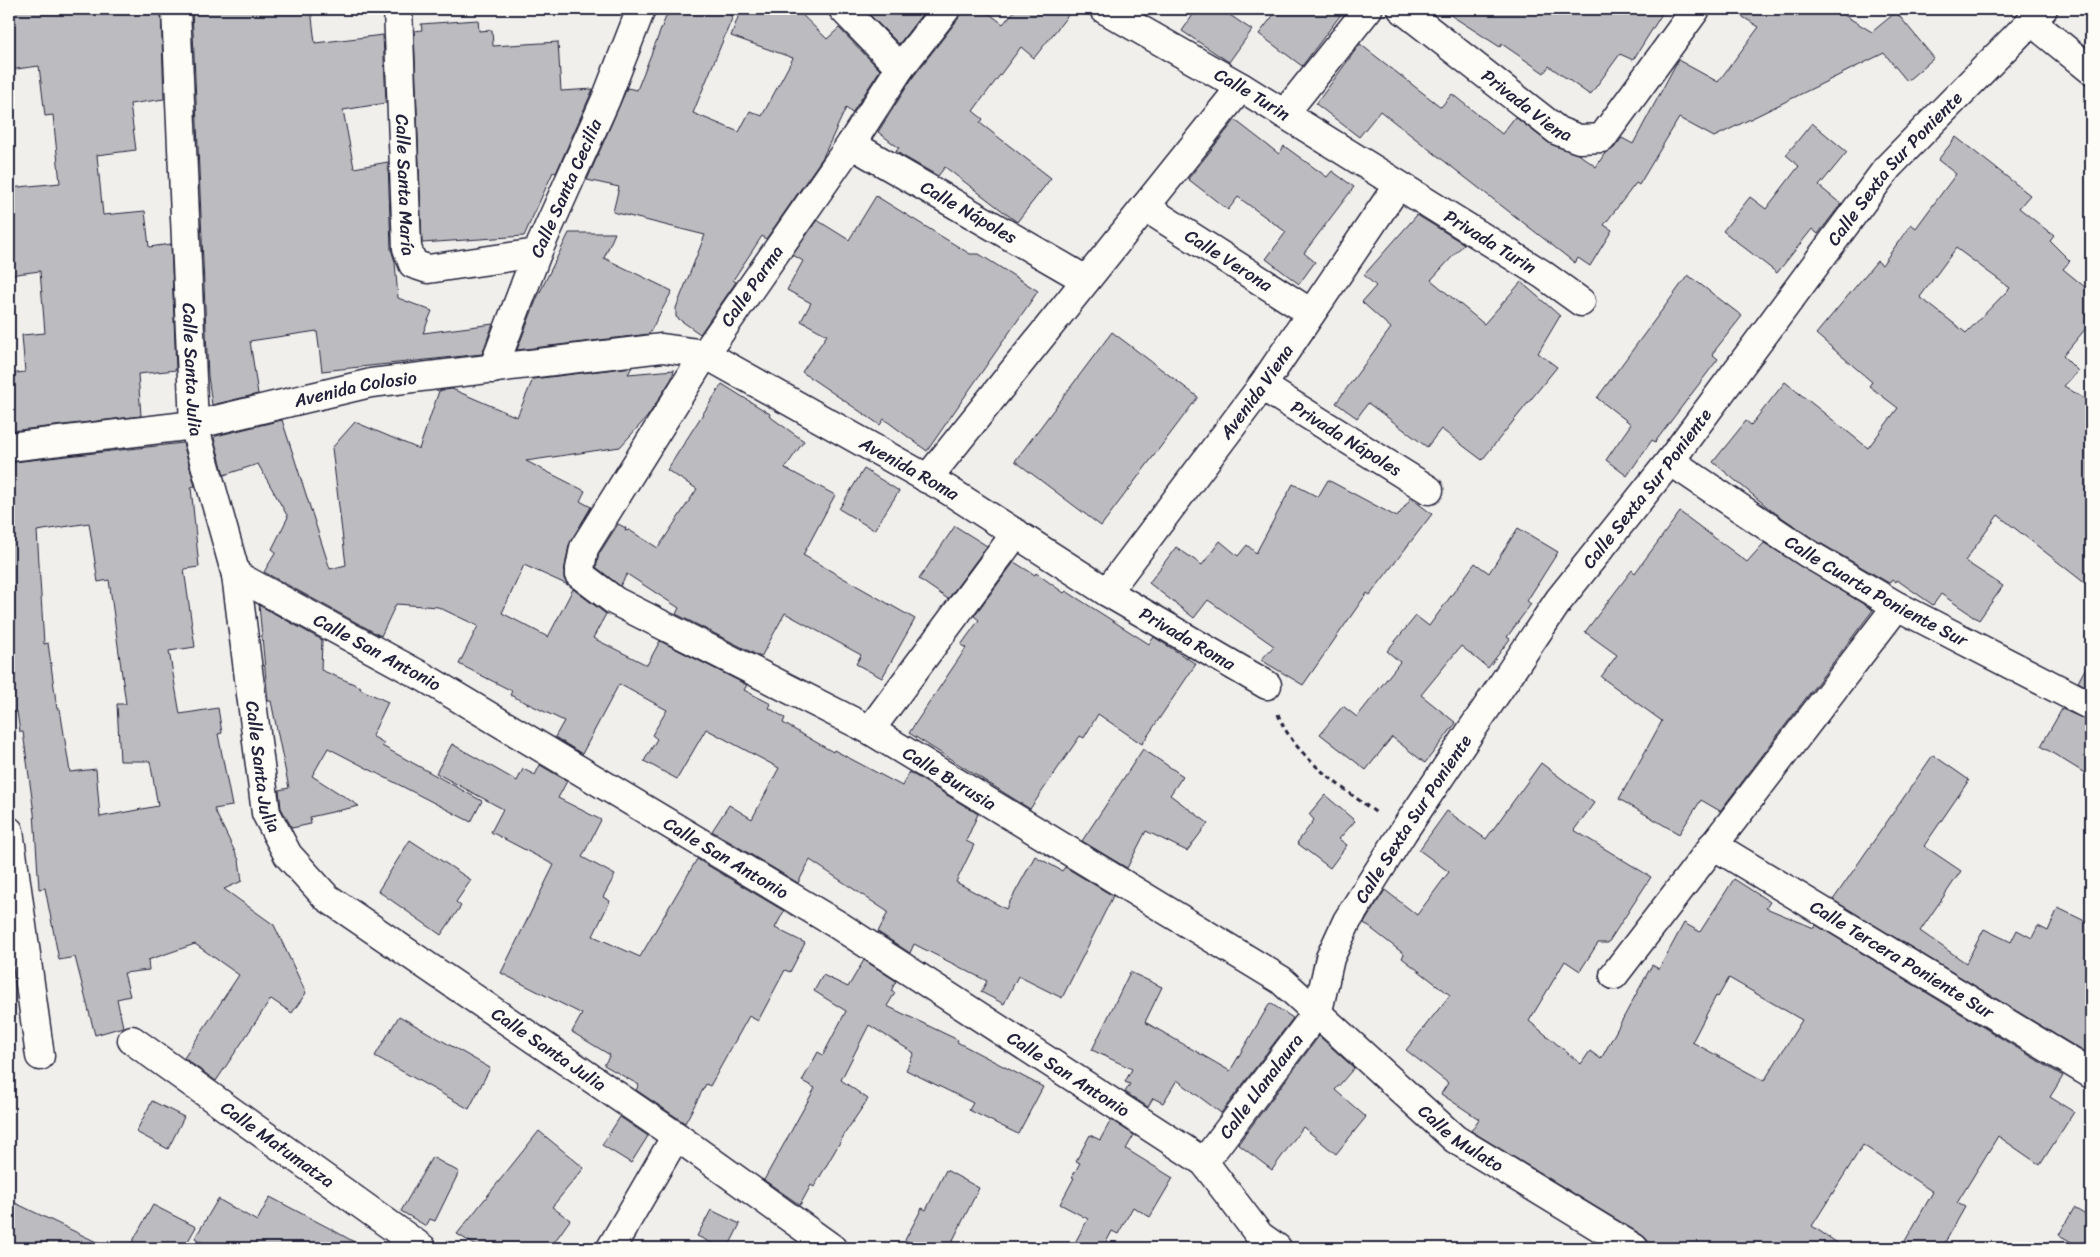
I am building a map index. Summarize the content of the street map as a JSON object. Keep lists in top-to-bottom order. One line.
{"streets":{"street":["Calle Turin","Privada Viena","Calle Sexta Sur Poniente","Calle Santa María","Calle Santa Cecilia","Calle Nápoles","Privada Turin","Calle Verona","Calle Parma","Calle Santa Julia","Avenida Colosio","Avenida Viena","Privada Nápoles","Avenida Roma","Calle Cuarta Poniente Sur","Privada Roma","Calle San Antonio","Calle Burusia","Calle Tercera Poniente Sur","Calle Llanalaura","Calle Mulato","Calle Matumatza"]},"crossings":[["Calle Turin","Privada Turin"],["Calle Turin","Avenida Viena"],["Calle Sexta Sur Poniente","Calle Cuarta Poniente Sur"],["Calle Sexta Sur Poniente","Calle Burusia"],["Calle Sexta Sur Poniente","Calle Llanalaura"],["Calle Sexta Sur Poniente","Calle Mulato"],["Calle Santa María","Calle Santa Cecilia"],["Calle Santa Cecilia","Avenida Colosio"],["Calle Nápoles","Calle Parma"],["Privada Turin","Avenida Viena"],["Calle Verona","Avenida Viena"],["Calle Parma","Avenida Colosio"],["Calle Parma","Avenida Roma"],["Calle Parma","Calle Burusia"],["Calle Santa Julia","Avenida Colosio"],["Calle Santa Julia","Calle San Antonio"],["Avenida Colosio","Avenida Roma"],["Avenida Viena","Privada Nápoles"],["Avenida Viena","Avenida Roma"],["Avenida Viena","Privada Roma"],["Avenida Roma","Privada Roma"],["Calle San Antonio","Calle Llanalaura"],["Calle Burusia","Calle Llanalaura"],["Calle Burusia","Calle Mulato"],["Calle Llanalaura","Calle Mulato"]]}
